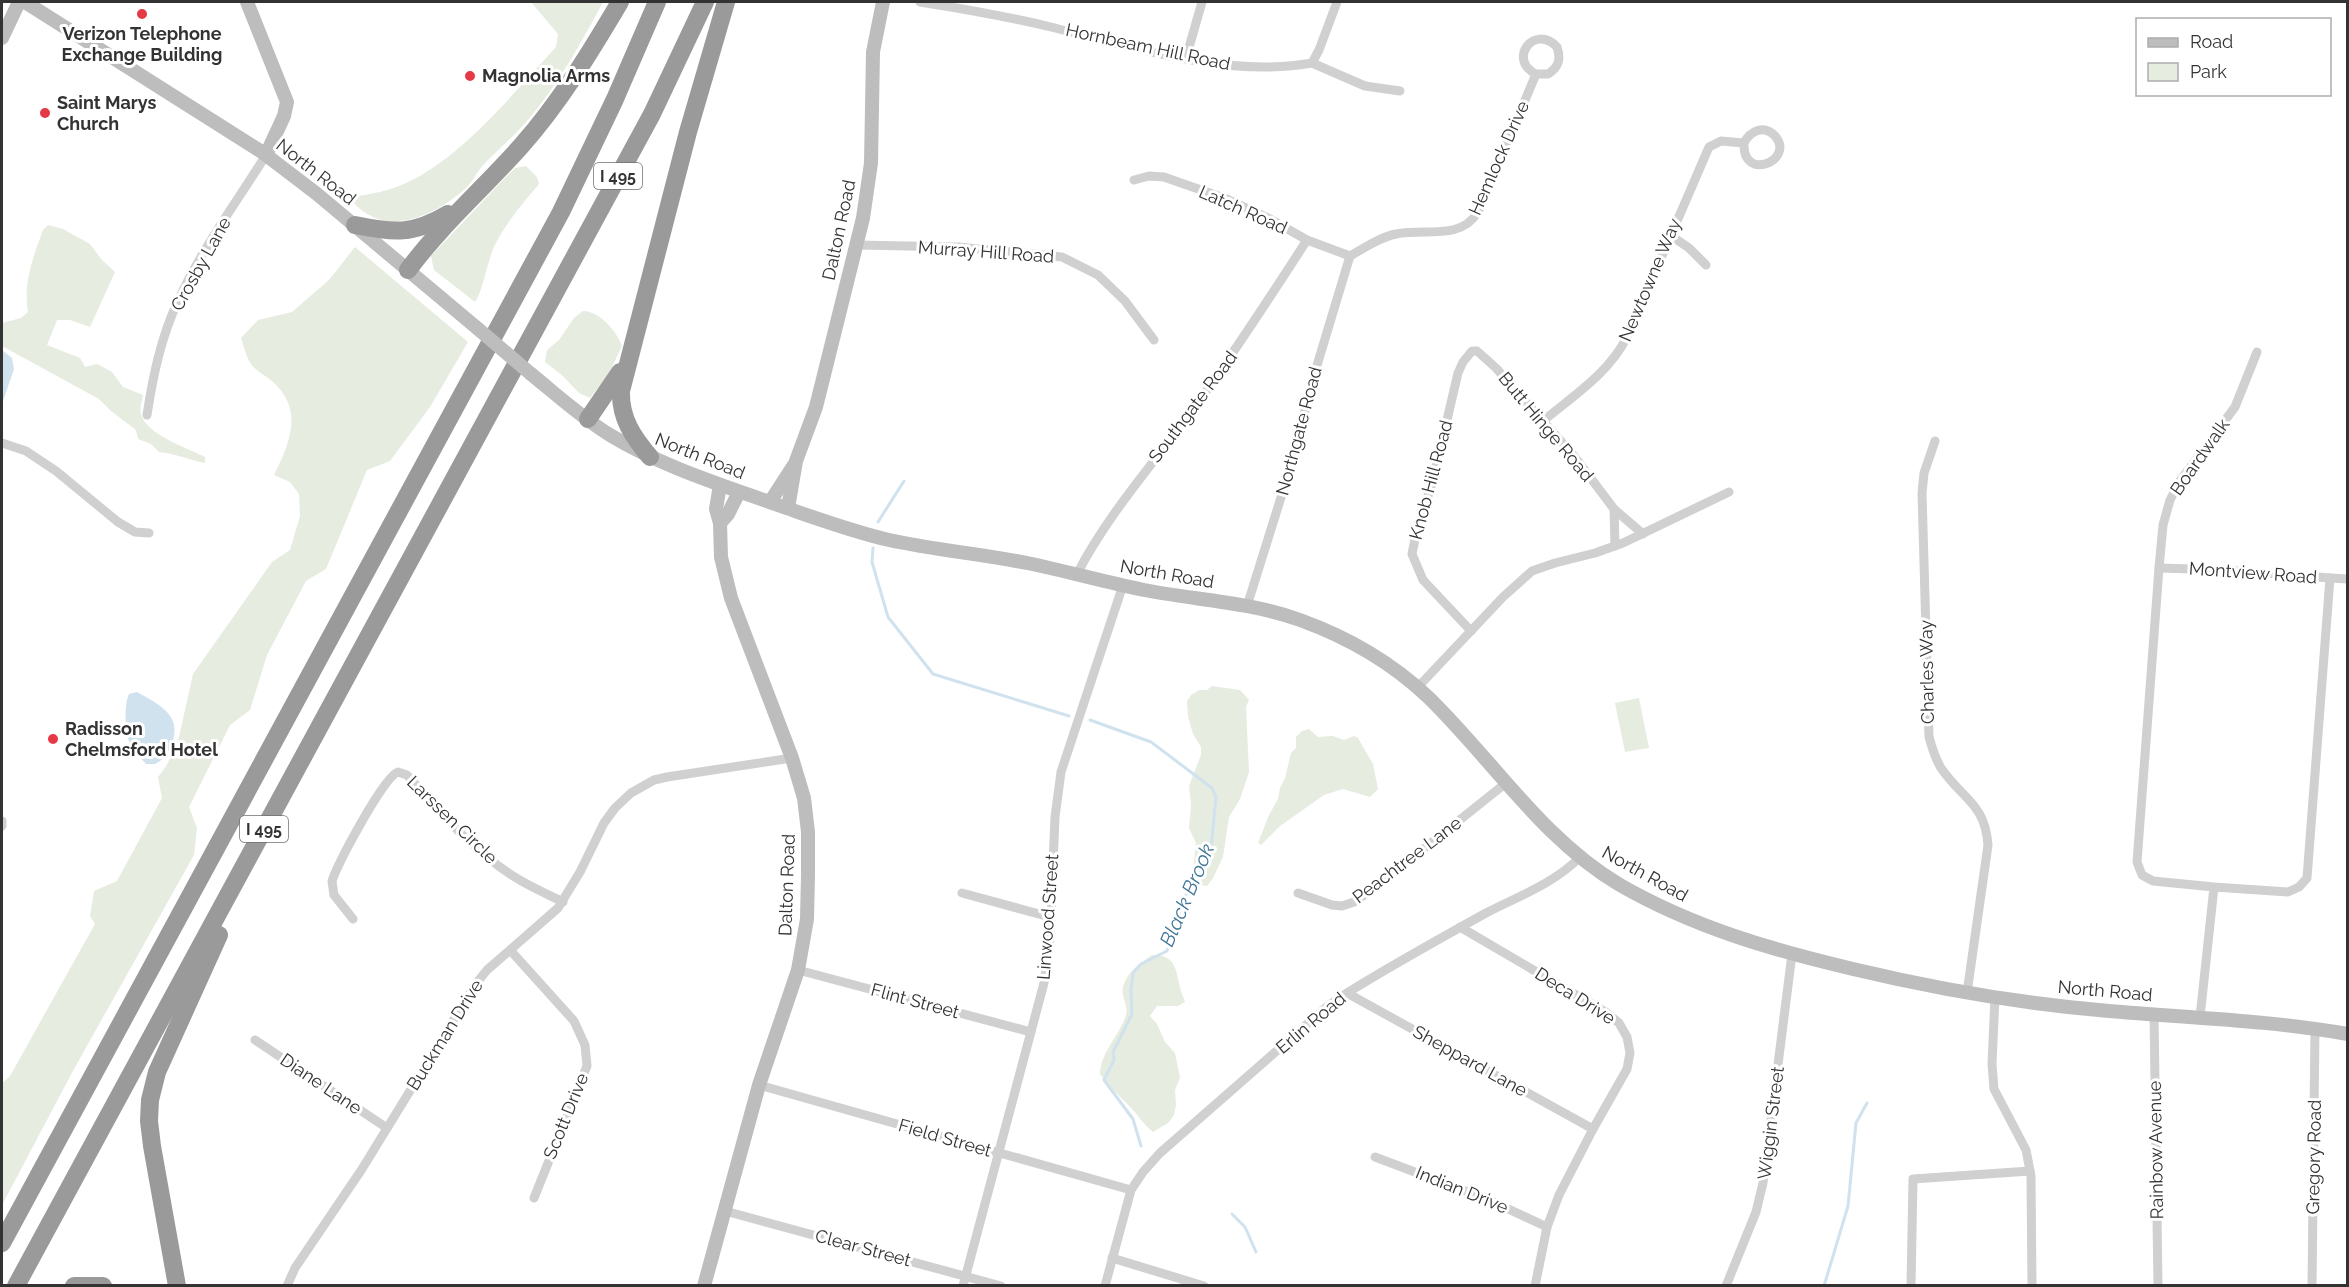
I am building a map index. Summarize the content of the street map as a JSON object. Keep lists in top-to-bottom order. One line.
{"streets":{"highway":["I 495"],"main road":["North Road","Dalton Road"],"street":["Hornbeam Hill Road","Hemlock Drive","Latch Road","Murray Hill Road","Crosby Lane","Newtowne Way","Southgate Road","Butt Hinge Road","Northgate Road","Boardwalk","Knob Hill Road","Montview Road","Charles Way","Larssen Circle","Peachtree Lane","Linwood Street","Deca Drive","Flint Street","Erlin Road","Buckman Drive","Sheppard Lane","Diane Lane","Scott Drive","Wiggin Street","Field Street","Rainbow Avenue","Gregory Road","Indian Drive","Clear Street"]},"crossings":[["Hemlock Drive","Latch Road"],["Hemlock Drive","Northgate Road"],["North Road","Dalton Road"],["North Road","Crosby Lane"],["North Road","Southgate Road"],["North Road","Northgate Road"],["North Road","Charles Way"],["North Road","Peachtree Lane"],["North Road","Linwood Street"],["North Road","Erlin Road"],["North Road","Wiggin Street"],["North Road","Rainbow Avenue"],["North Road","Gregory Road"],["Latch Road","Southgate Road"],["Latch Road","Northgate Road"],["Dalton Road","Murray Hill Road"],["Dalton Road","Flint Street"],["Dalton Road","Buckman Drive"],["Dalton Road","Field Street"],["Dalton Road","Clear Street"],["Newtowne Way","Butt Hinge Road"],["Butt Hinge Road","Knob Hill Road"],["Boardwalk","Montview Road"],["Larssen Circle","Buckman Drive"],["Linwood Street","Flint Street"],["Linwood Street","Field Street"],["Linwood Street","Clear Street"],["Deca Drive","Erlin Road"],["Deca Drive","Sheppard Lane"],["Deca Drive","Indian Drive"],["Erlin Road","Sheppard Lane"],["Erlin Road","Field Street"],["Buckman Drive","Diane Lane"],["Buckman Drive","Scott Drive"]],"water":["Black Brook"],"places":["Verizon Telephone Exchange Building","Magnolia Arms","Saint Marys Church","Radisson Chelmsford Hotel"],"legend":["Road","Park"]}
